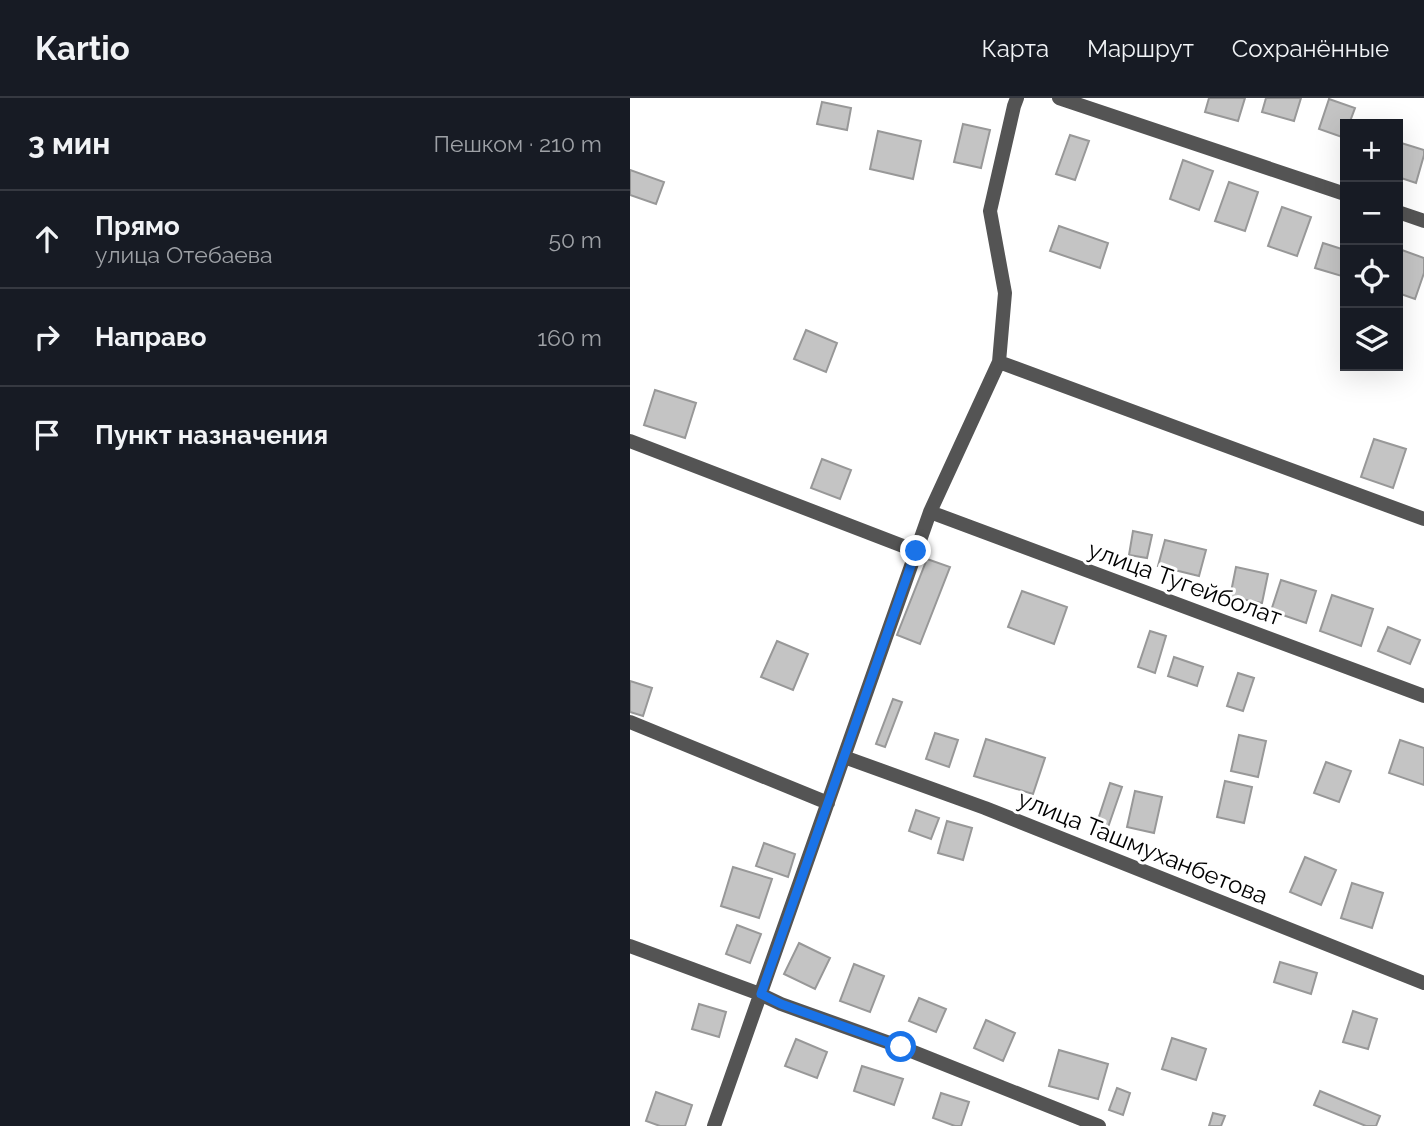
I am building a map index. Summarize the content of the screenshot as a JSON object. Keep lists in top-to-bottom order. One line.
{"streets":{"street":["улица Тугейболат","улица Ташмуханбетова"]},"page":{"header":"Kartio","nav":["Карта","Маршрут","Сохранённые"],"heading":["3 мин","Пешком · 210 m"],"map_buttons":["+","−"],"list":[["Прямо","улица Отебаева","50 m"],["Направо","160 m"],"Пункт назначения"]}}
